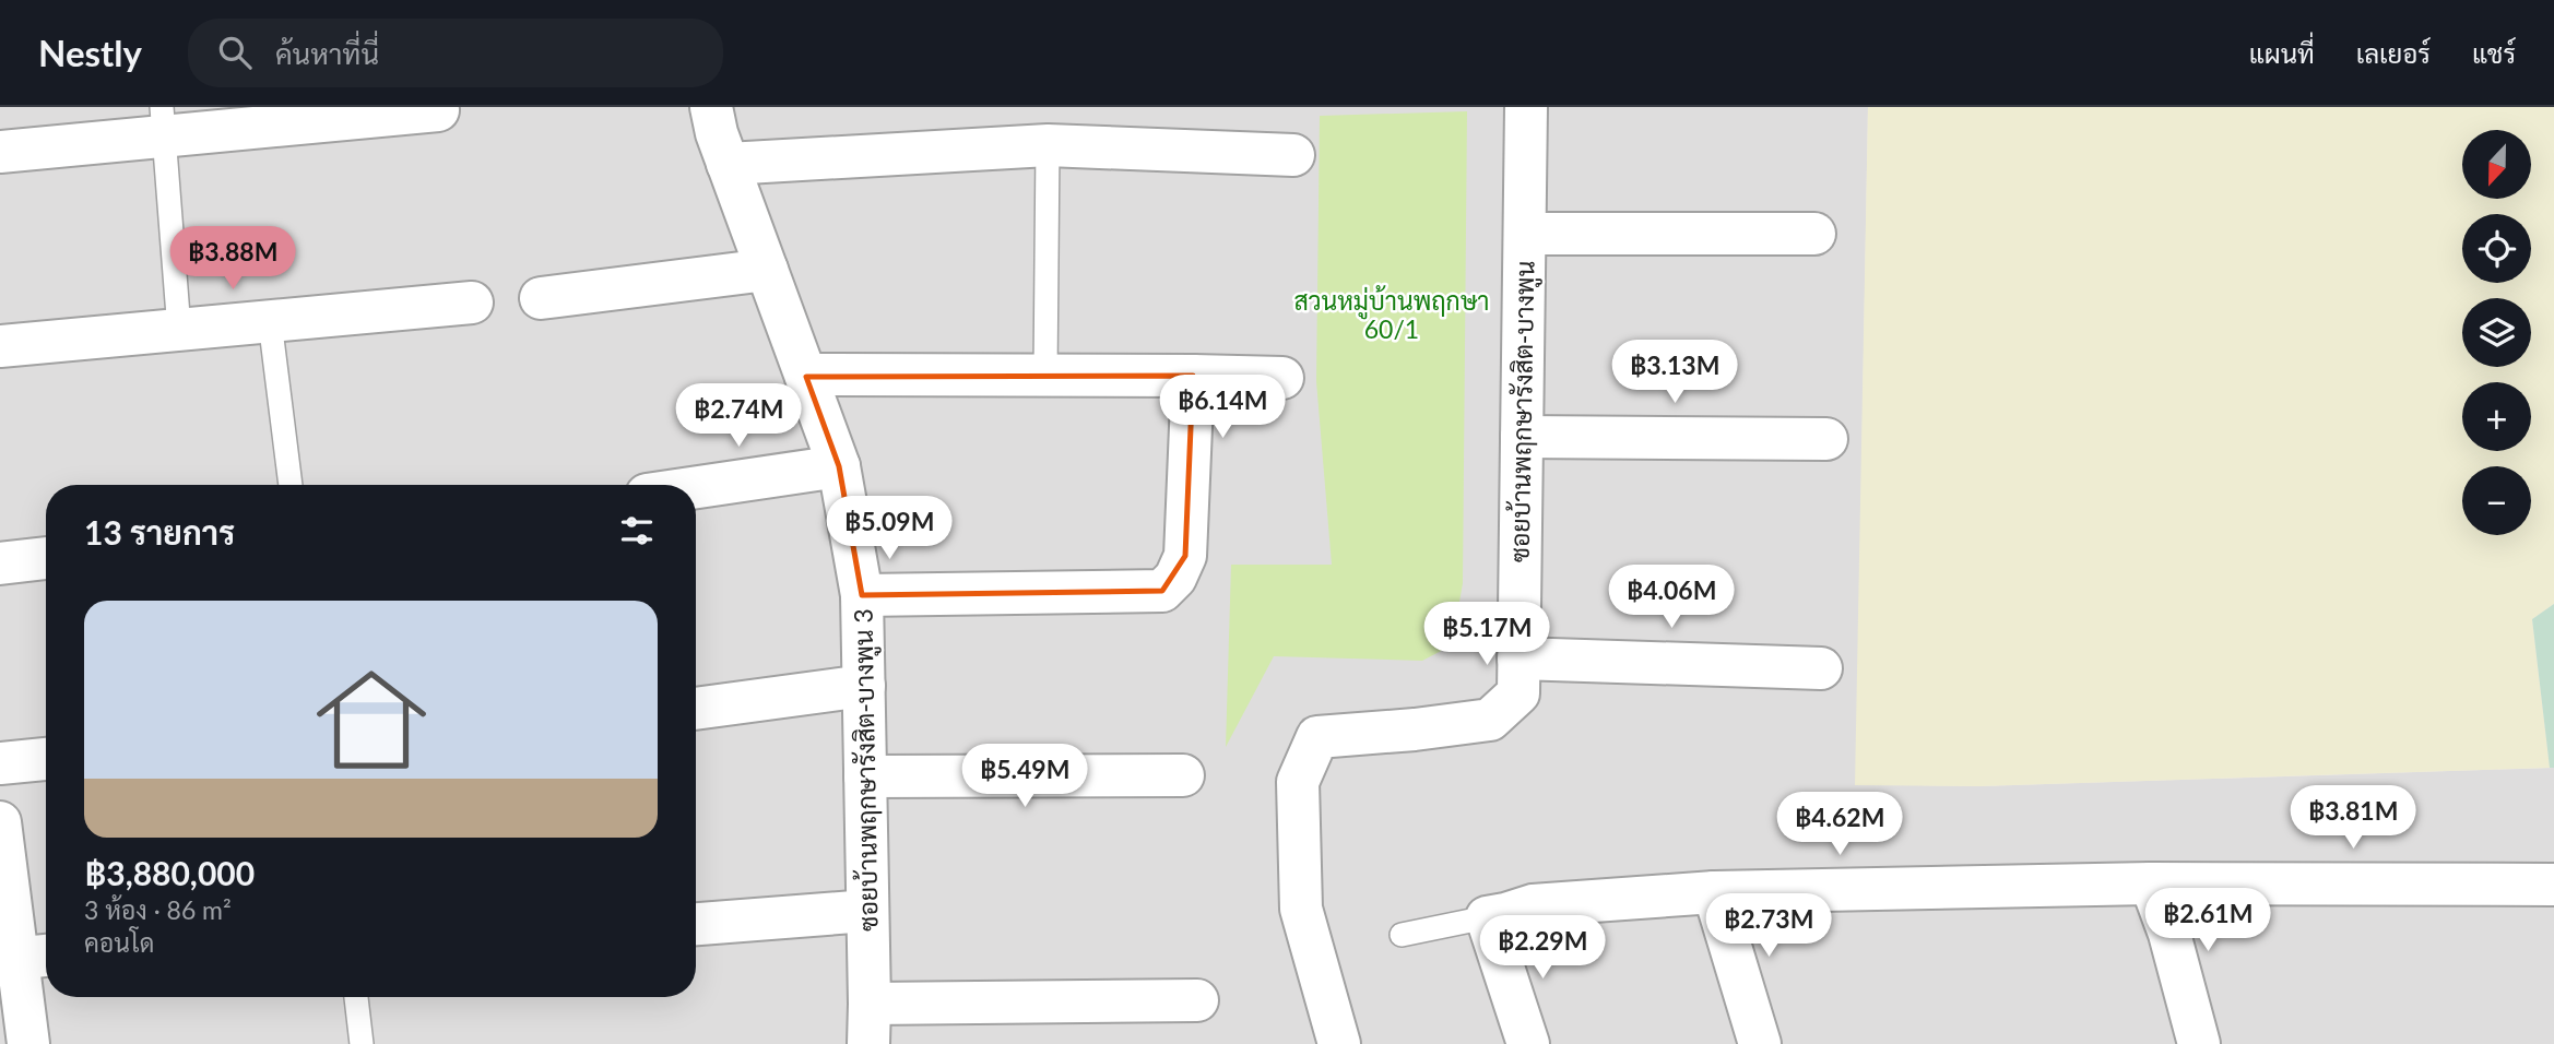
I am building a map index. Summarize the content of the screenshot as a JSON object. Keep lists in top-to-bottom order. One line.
{"streets":{"street":["ซอยบ้านพฤกษารังสิต-บางพูน","ซอยบ้านพฤกษารังสิต-บางพูน 3"]},"parks":["สวนหมู่บ้านพฤกษา 60/1"],"north":"bottom","page":{"header":"Nestly","search":"ค้นหาที่นี่","nav":["แผนที่","เลเยอร์","แชร์"],"map_buttons":["+","−"],"price":["฿3.88M","฿3.13M","฿6.14M","฿2.74M","฿5.09M","฿4.06M","฿5.17M","฿5.49M","฿3.81M","฿4.62M","฿2.61M","฿2.73M","฿2.29M"],"heading":"13 รายการ","list":[{"name":"฿3,880,000","note":"3 ห้อง · 86 m² · คอนโด"}]}}
